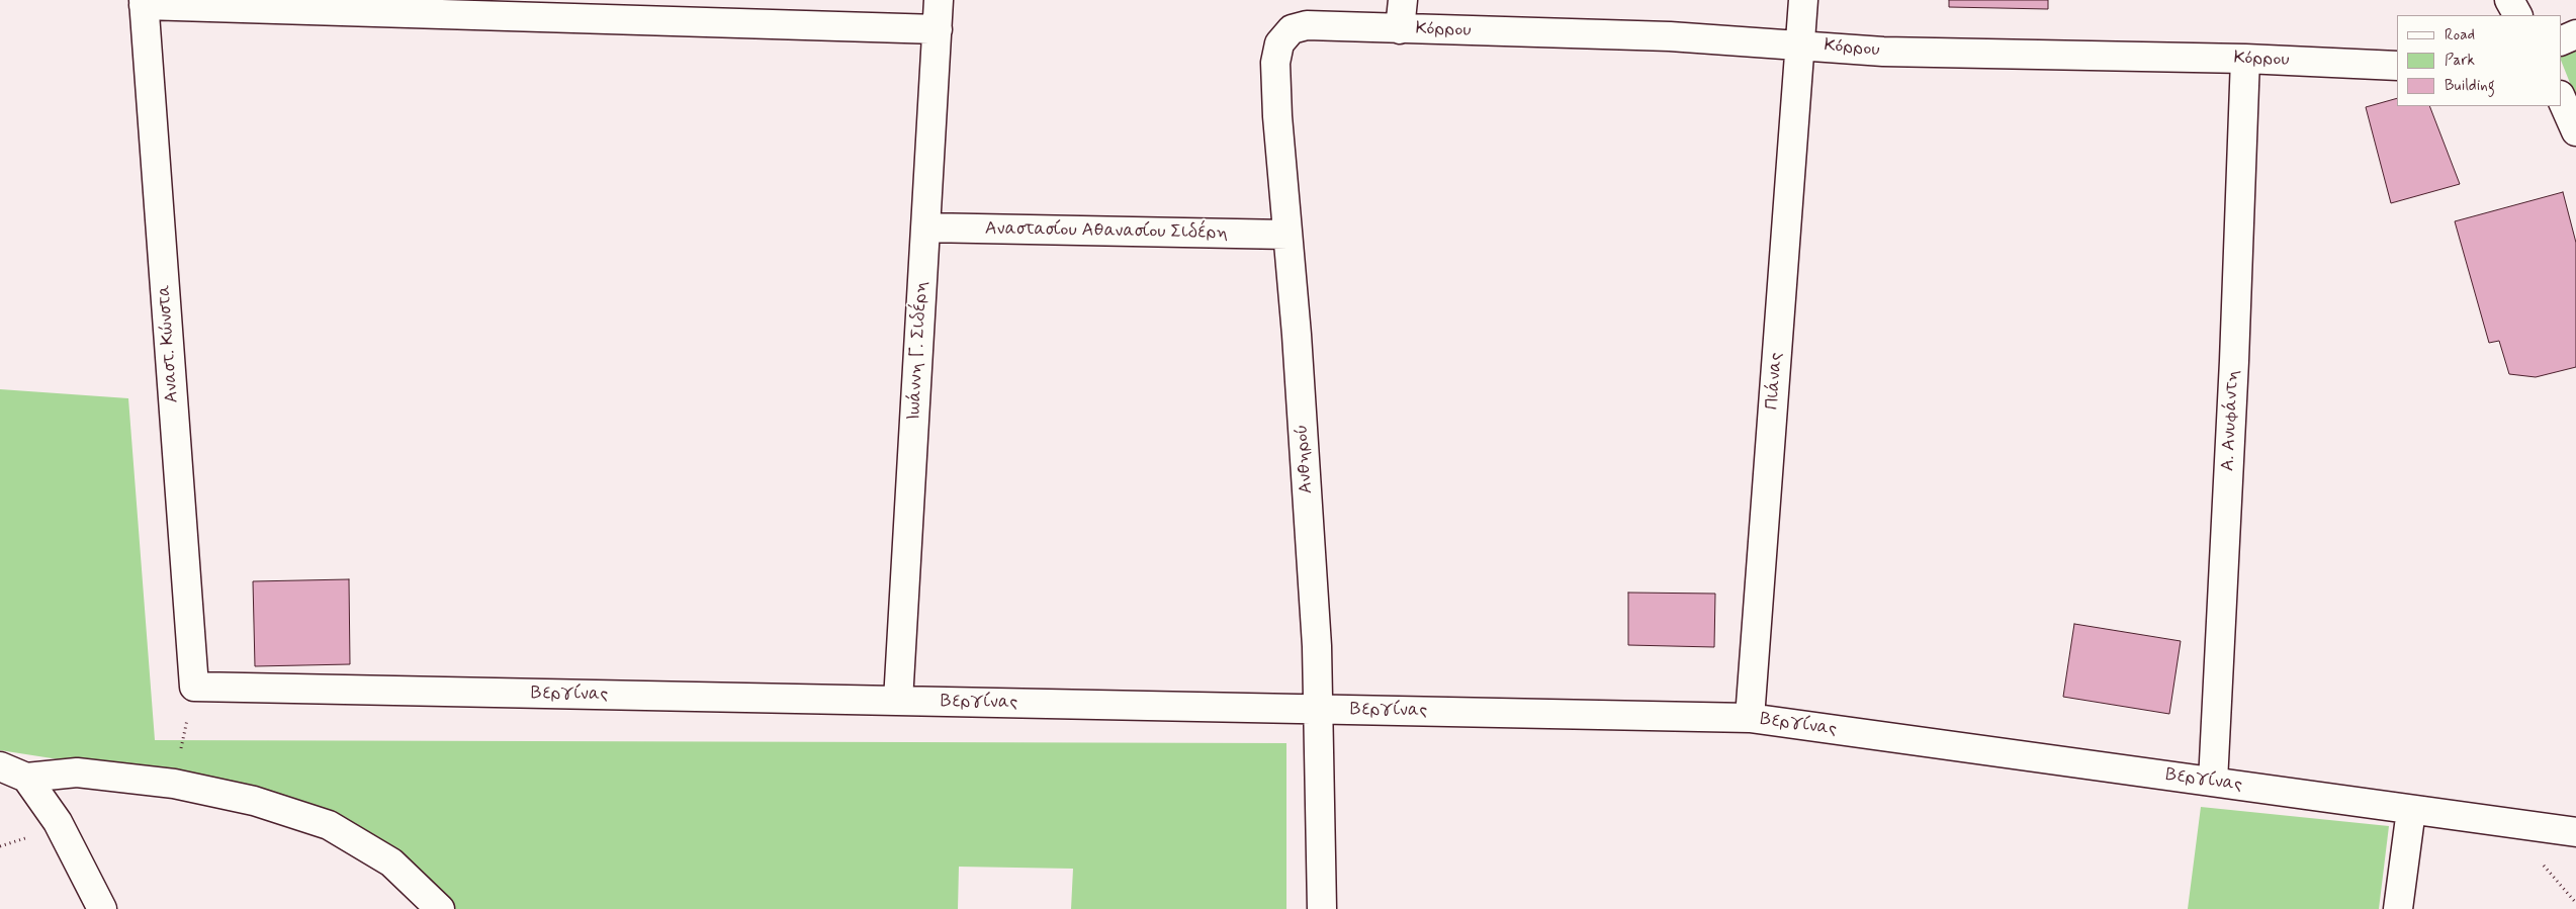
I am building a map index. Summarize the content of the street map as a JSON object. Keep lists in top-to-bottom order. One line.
{"streets":{"street":["Κόρρου","Αναστασίου Αθανασίου Σιδέρη","Αναστ. Κώνστα","Ιωάννη Γ. Σιδέρη","Πιάνας","Α. Ανυφάντη","Ανθηρού","Βεργίνας"]},"crossings":[["Κόρρου","Πιάνας"],["Κόρρου","Α. Ανυφάντη"],["Κόρρου","Ανθηρού"],["Αναστασίου Αθανασίου Σιδέρη","Ιωάννη Γ. Σιδέρη"],["Αναστασίου Αθανασίου Σιδέρη","Ανθηρού"],["Αναστ. Κώνστα","Βεργίνας"],["Ιωάννη Γ. Σιδέρη","Βεργίνας"],["Πιάνας","Βεργίνας"],["Α. Ανυφάντη","Βεργίνας"],["Ανθηρού","Βεργίνας"]],"legend":["Road","Park","Building"]}
